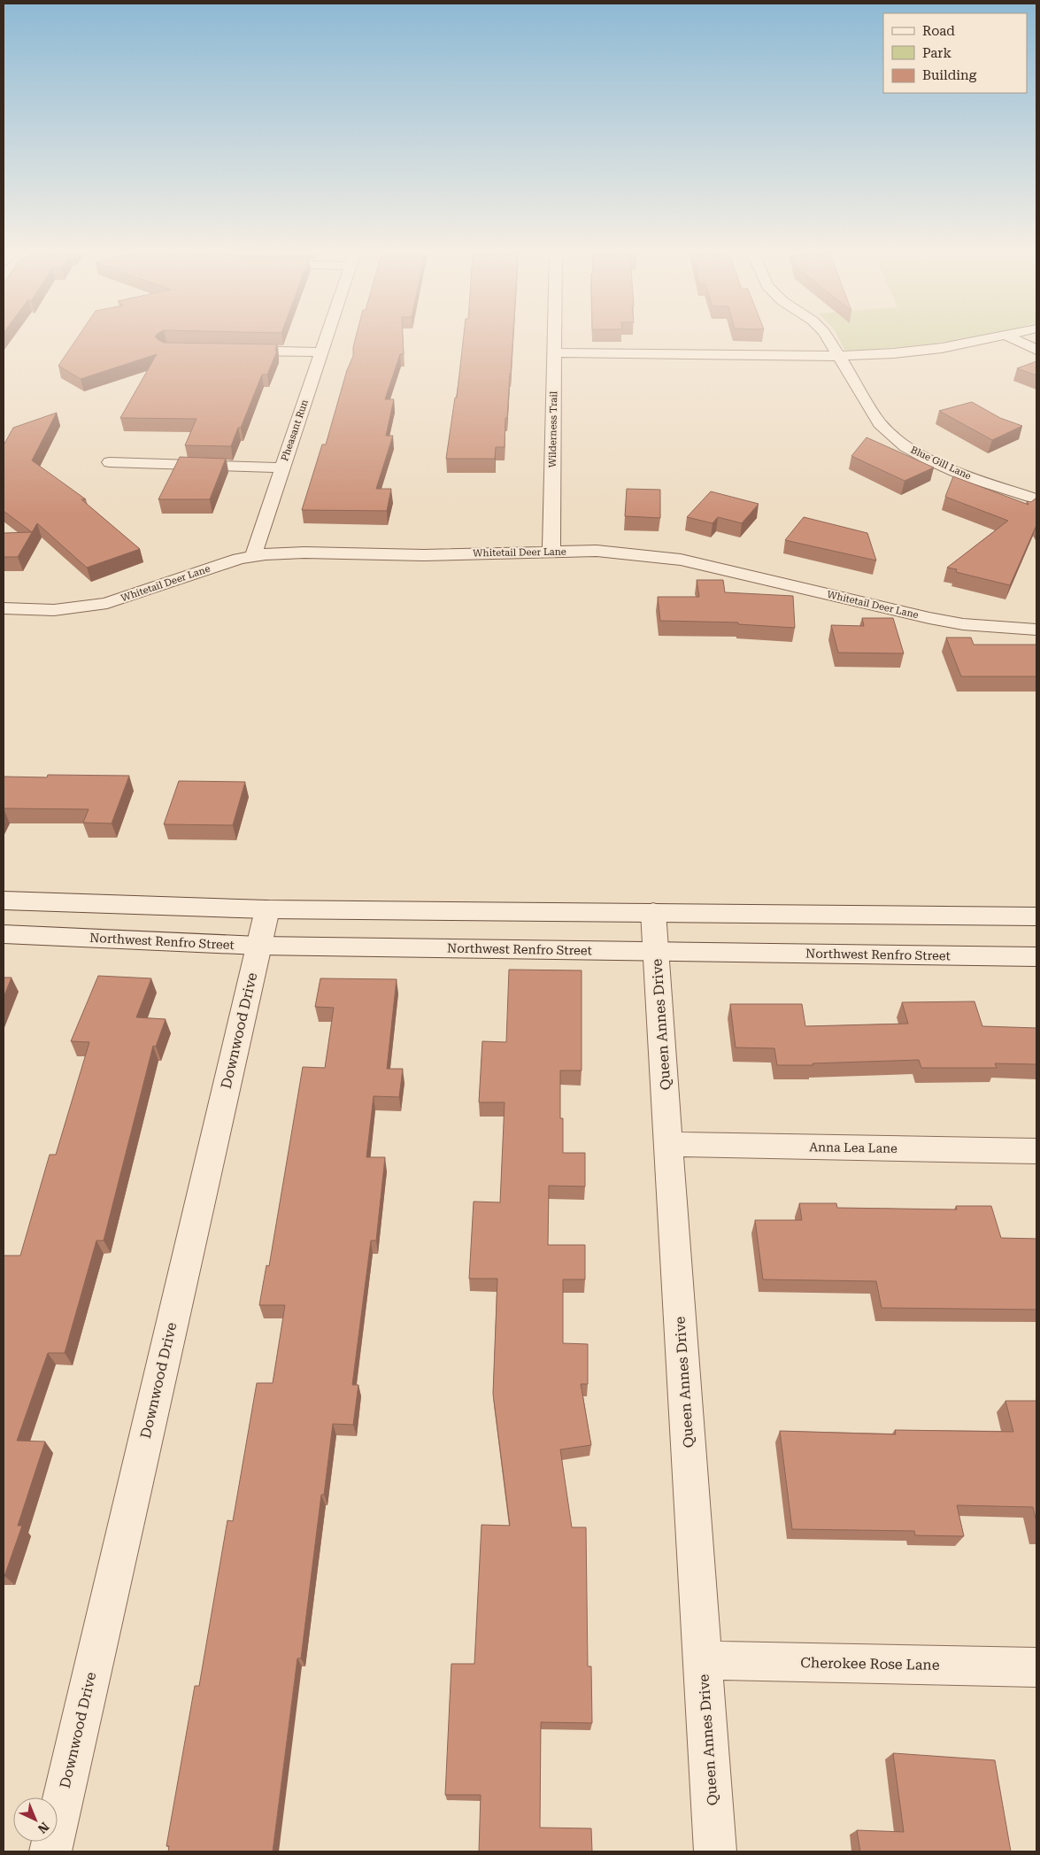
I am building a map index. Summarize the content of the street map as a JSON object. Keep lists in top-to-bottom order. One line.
{"streets":{"street":["Wilderness Trail","Pheasant Run","Blue Gill Lane","Whitetail Deer Lane","Northwest Renfro Street","Queen Annes Drive","Downwood Drive","Anna Lea Lane","Cherokee Rose Lane"]},"crossings":[["Wilderness Trail","Whitetail Deer Lane"],["Pheasant Run","Whitetail Deer Lane"],["Northwest Renfro Street","Queen Annes Drive"],["Northwest Renfro Street","Downwood Drive"],["Queen Annes Drive","Anna Lea Lane"],["Queen Annes Drive","Cherokee Rose Lane"]],"legend":["Road","Park","Building"],"north":"bottom right"}
